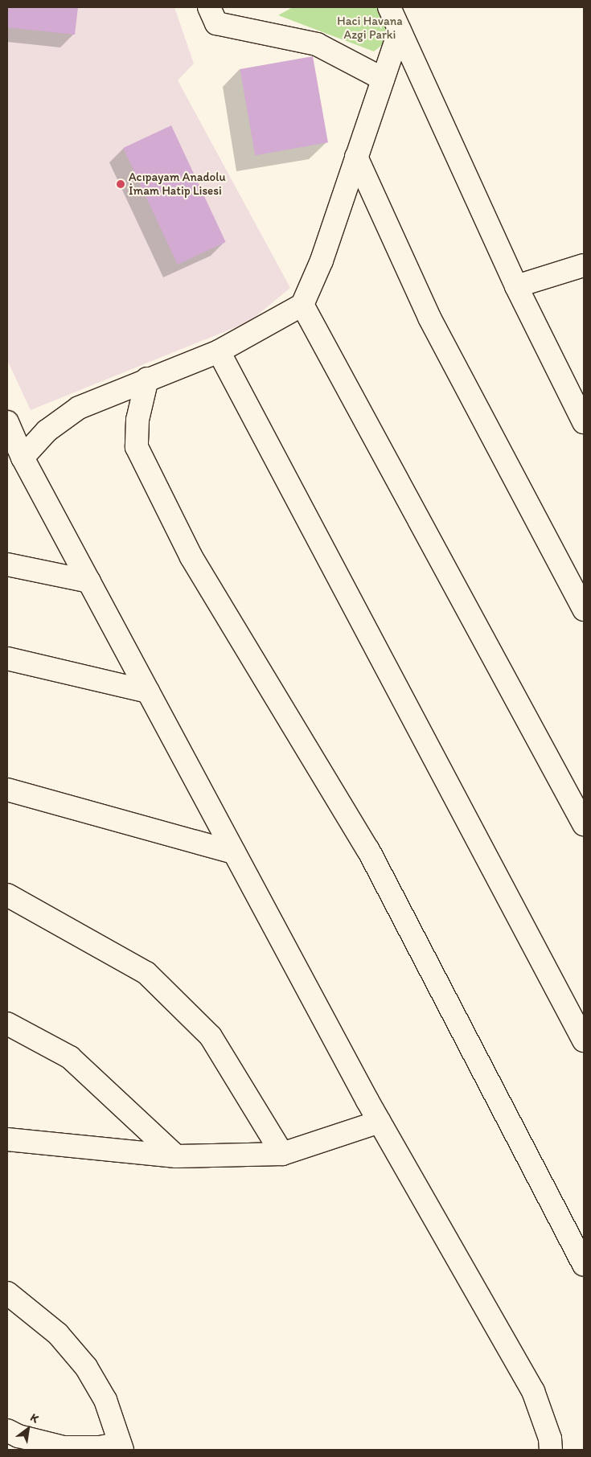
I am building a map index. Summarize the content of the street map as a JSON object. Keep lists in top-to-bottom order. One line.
{"parks":["Haci Havana Azgi Parki"],"places":["Acıpayam Anadolu İmam Hatip Lisesi"],"north":"top right"}
